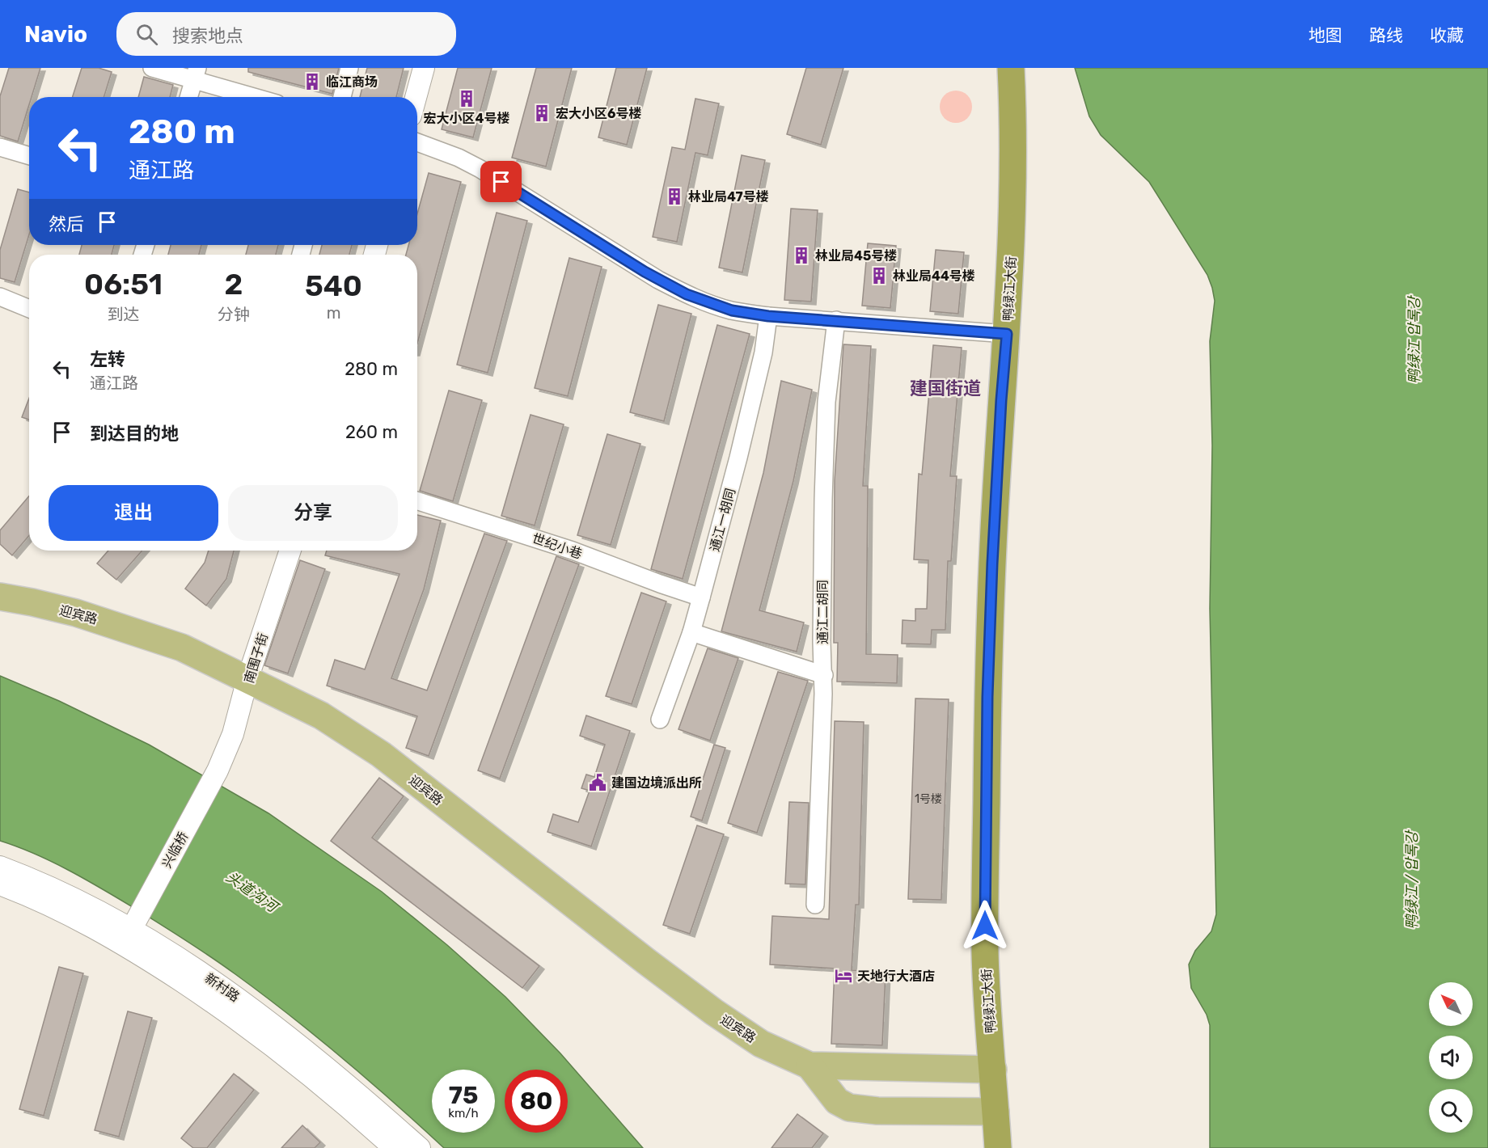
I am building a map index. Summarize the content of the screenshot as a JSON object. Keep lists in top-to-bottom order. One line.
{"streets":{"highway":["鸭绿江大街"],"main road":["迎宾路"],"street":["通江一胡同","世纪小巷","通江二胡同","南围子街","兴临桥","新村路"]},"crossings":[["鸭绿江大街","迎宾路"],["通江一胡同","世纪小巷"],["迎宾路","南围子街"],["南围子街","兴临桥"],["兴临桥","新村路"]],"districts":["建国街道"],"water":["鸭绿江 압록강","鸭绿江 / 압록강","头道沟河"],"places":{"building":["临江商场","宏大小区4号楼","宏大小区6号楼","林业局47号楼","林业局45号楼","林业局44号楼"],"public building":["建国边境派出所"],"hotel":["天地行大酒店"]},"house_numbers":["1号楼"],"north":"top left","page":{"header":"Navio","search":"搜索地点","nav":["地图","路线","收藏"],"turn":["280 m","通江路"],"then":"然后","eta":["06:51","到达","2","分钟","540","m"],"list":[{"name":"左转","note":"通江路","value":"280 m"},{"name":"到达目的地","value":"260 m"}],"buttons":["退出","分享"],"speed":"75 km/h","limit":"80"}}
